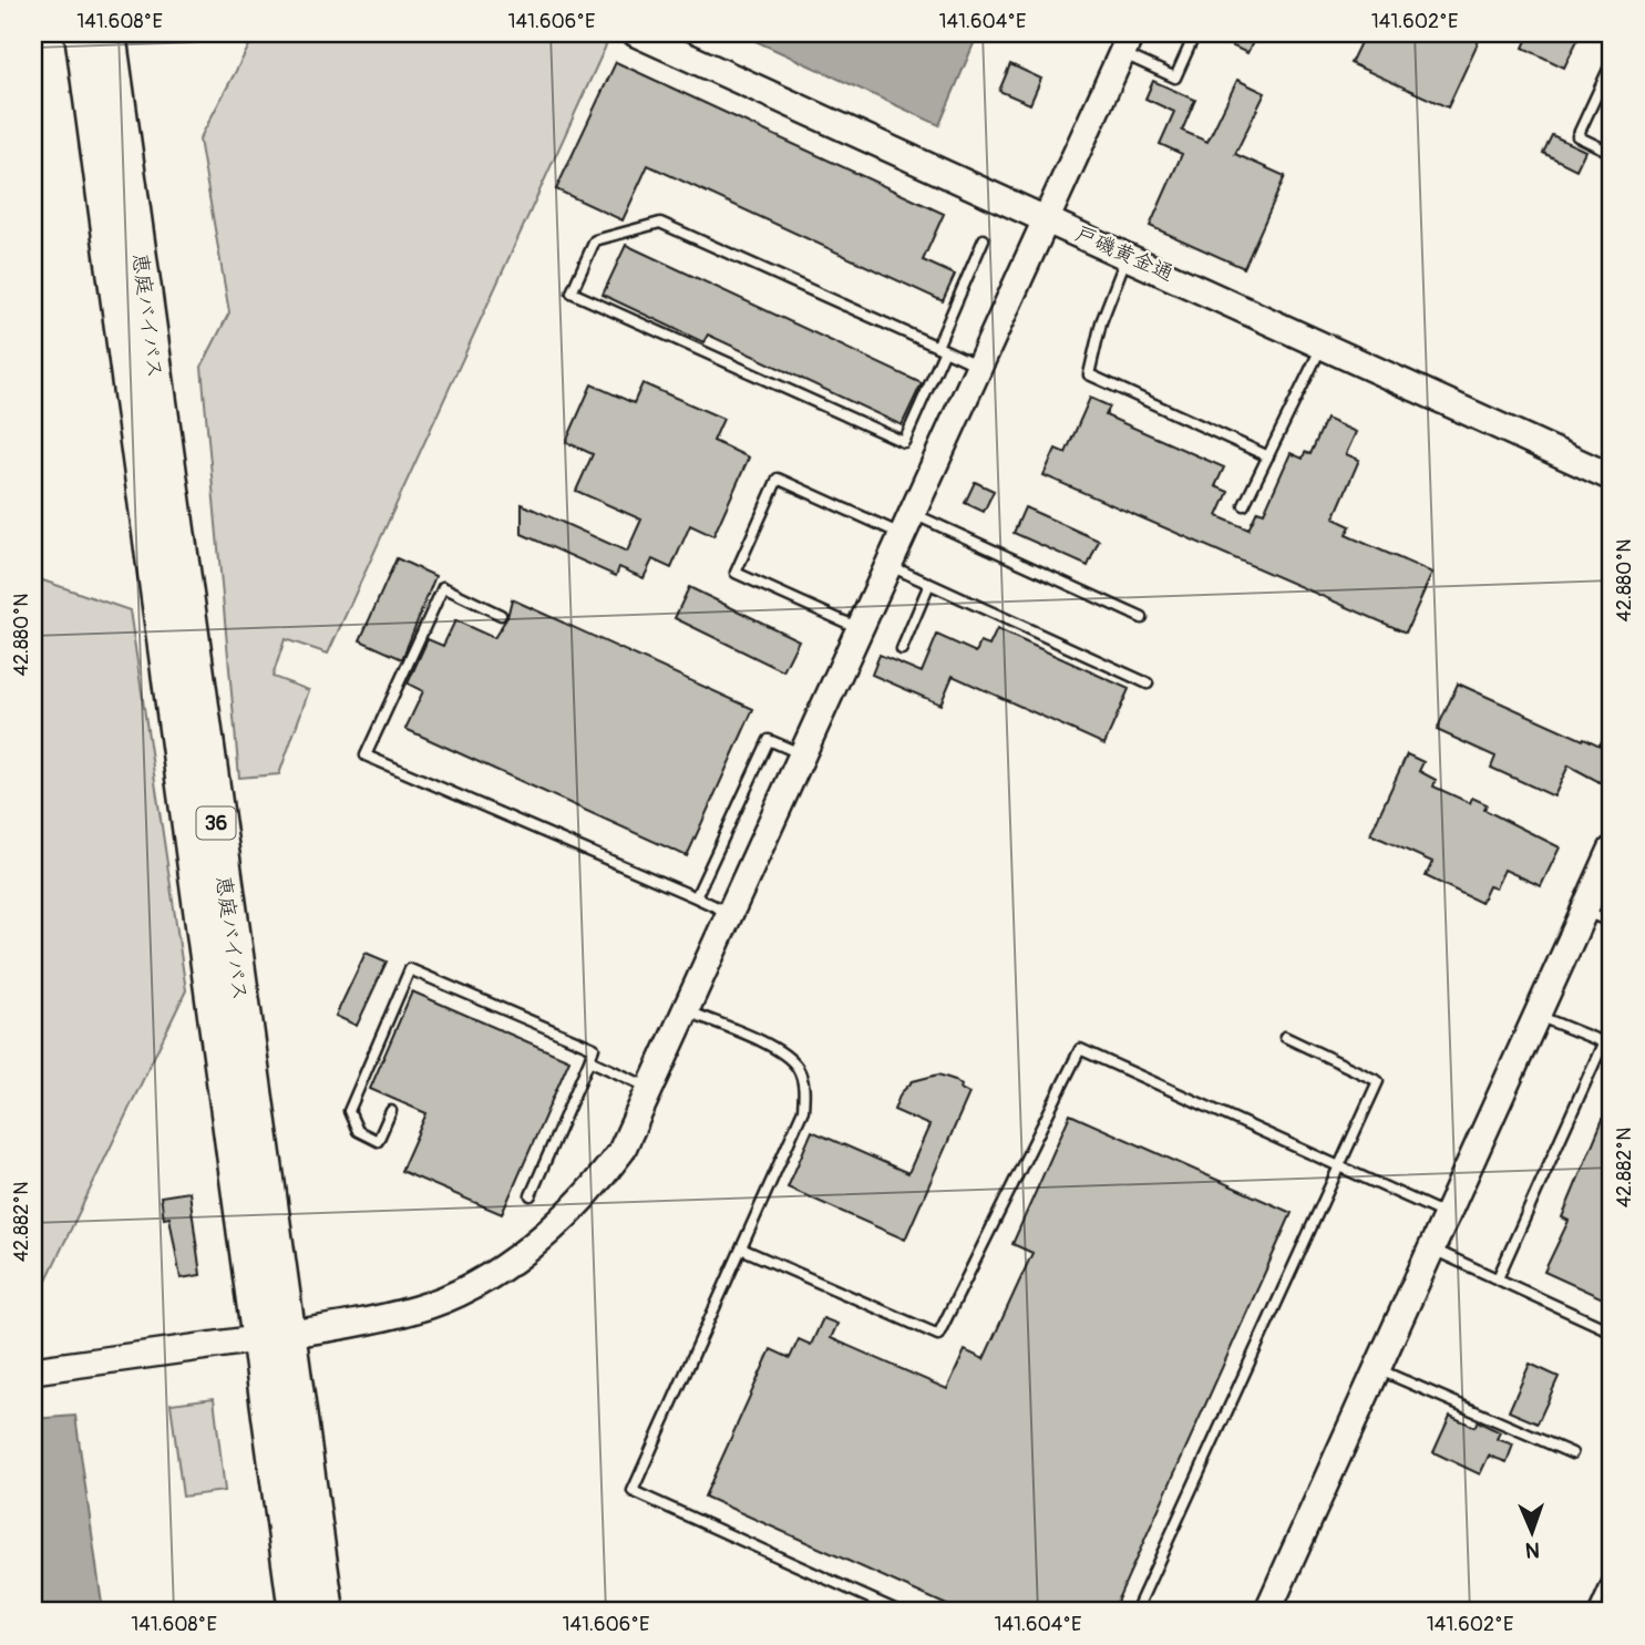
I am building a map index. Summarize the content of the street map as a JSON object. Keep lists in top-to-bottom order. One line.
{"streets":{"highway":["恵庭バイパス","36"],"street":["戸磯黄金通"]},"north":"bottom","coordinates":["141.608°E","141.606°E","141.604°E","141.602°E","42.880°N","42.882°N"]}
